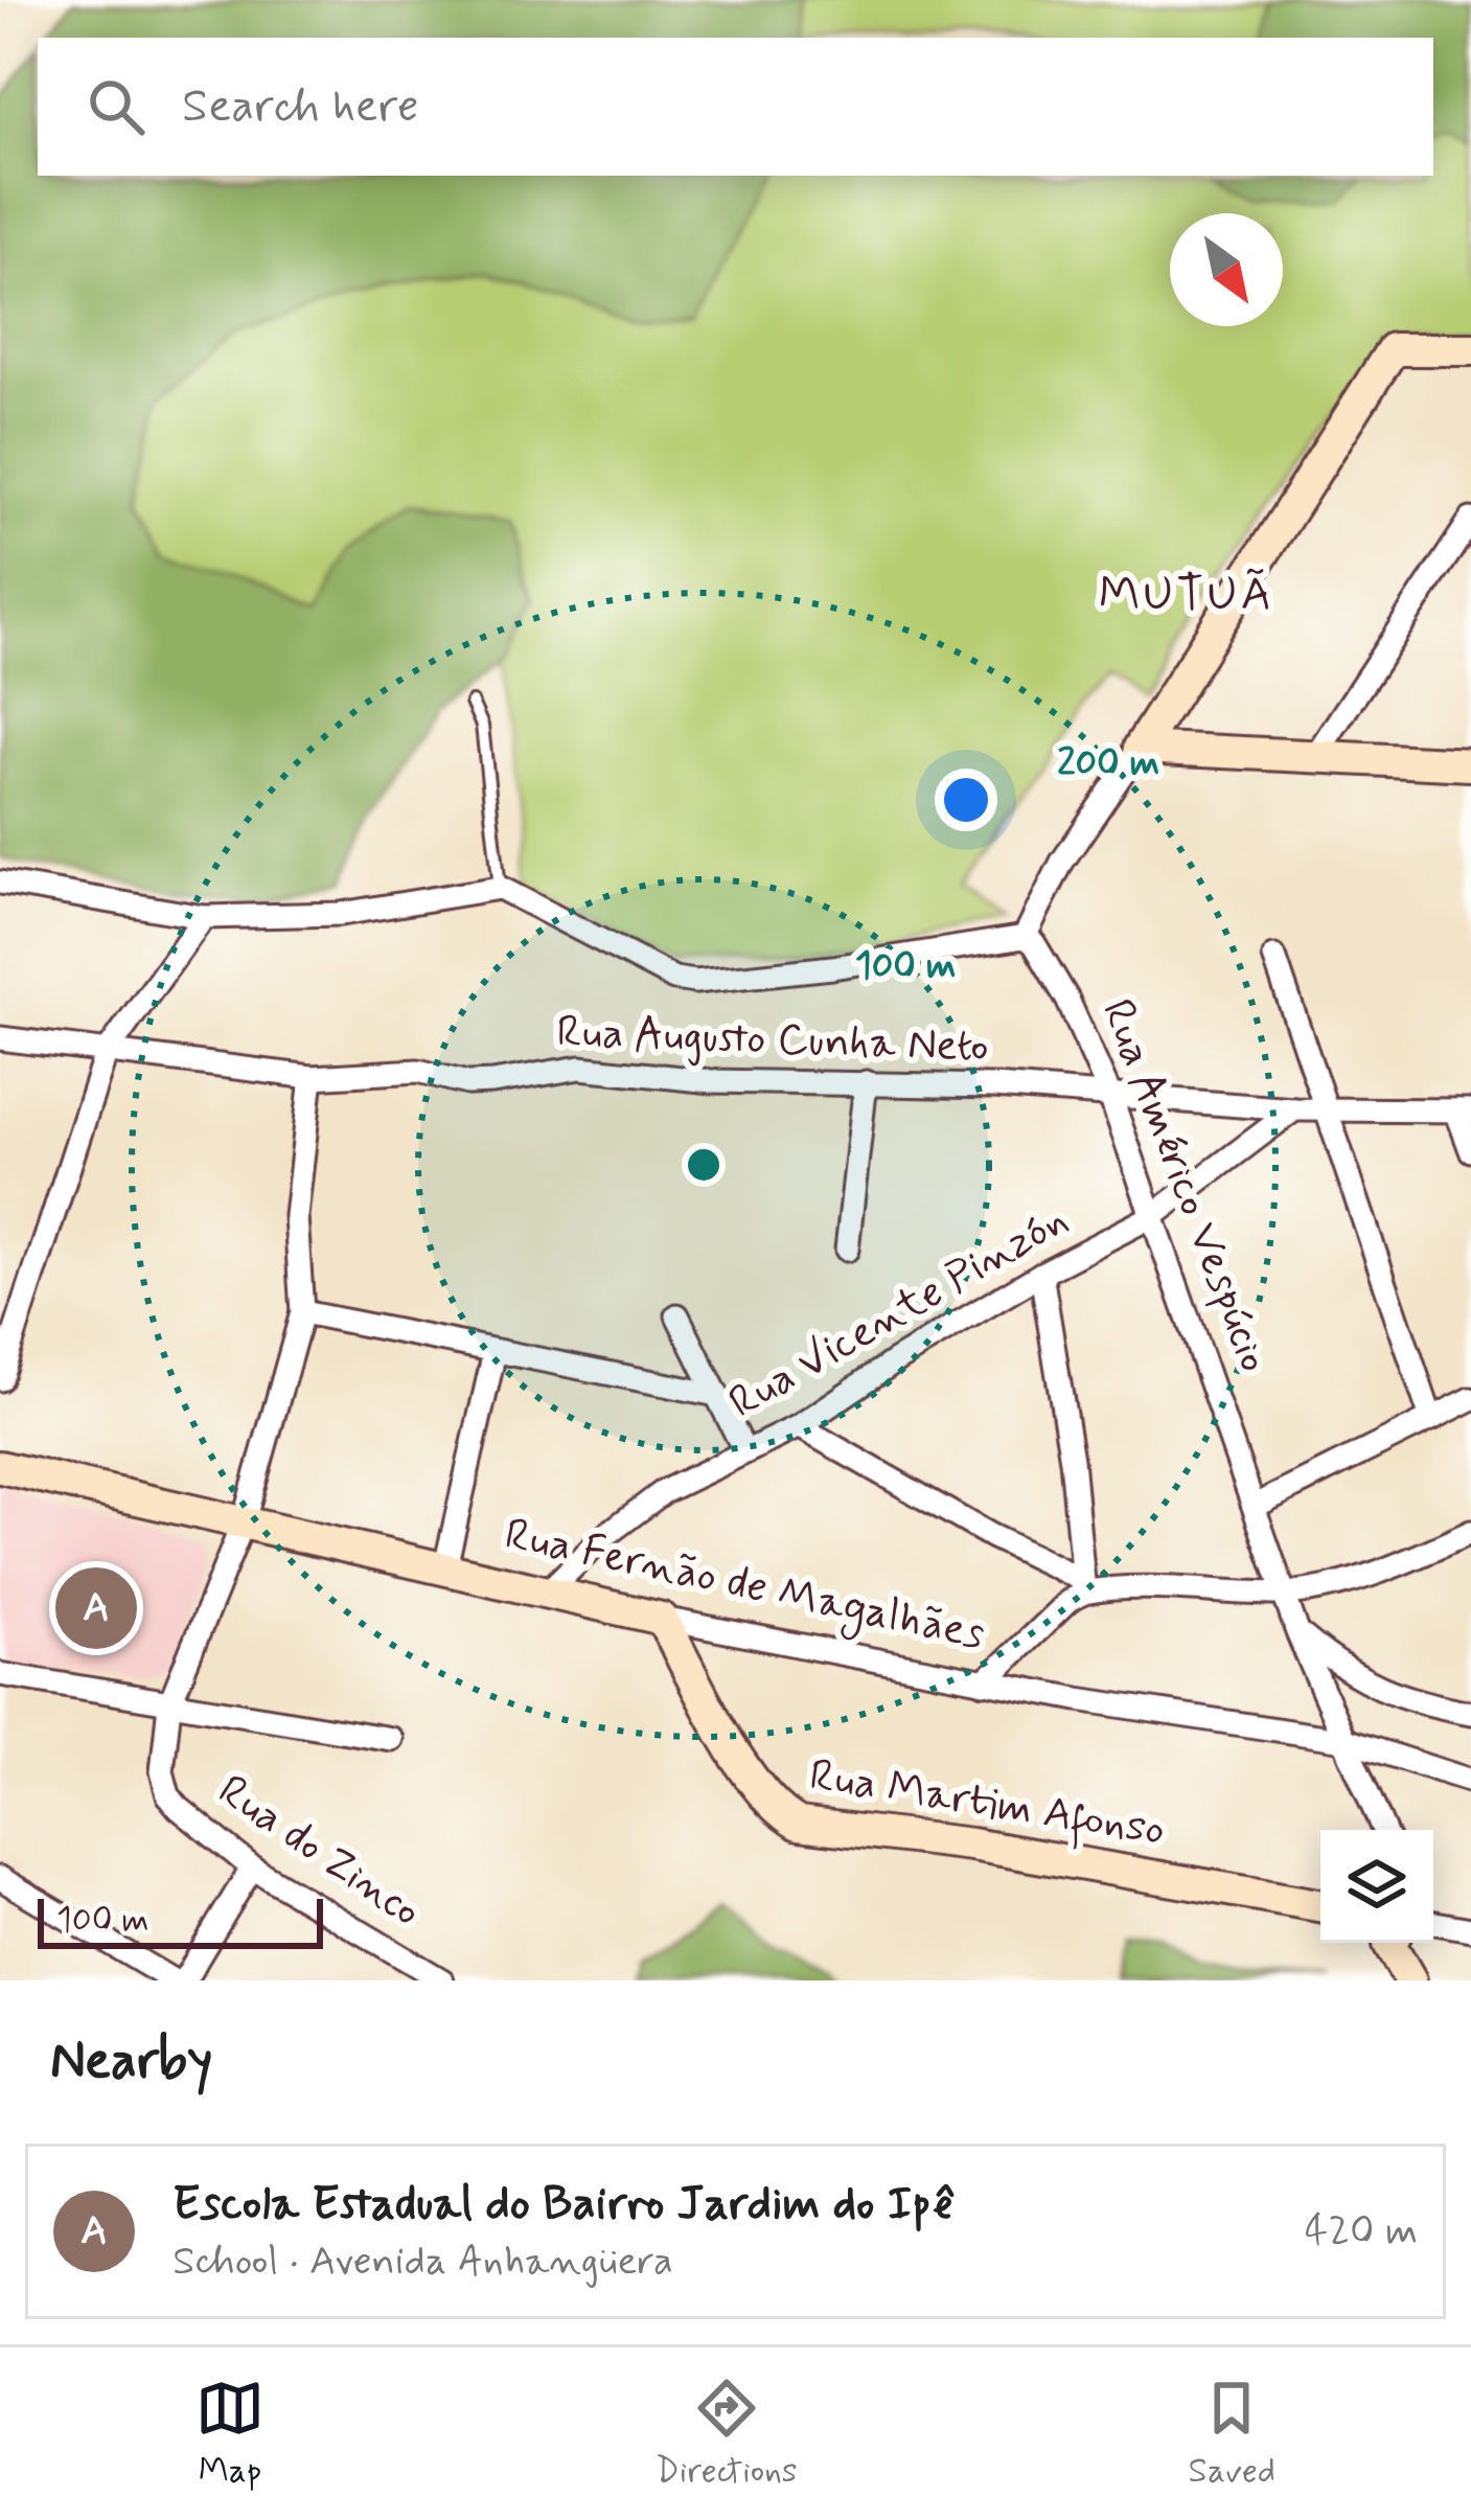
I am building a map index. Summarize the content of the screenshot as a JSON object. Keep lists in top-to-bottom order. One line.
{"streets":{"street":["Rua Augusto Cunha Neto","Rua Américo Vespúcio","Rua Vicente Pinzón","Rua Fernão de Magalhães","Rua Martim Afonso","Rua do Zinco"]},"crossings":[["Rua Augusto Cunha Neto","Rua Américo Vespúcio"],["Rua Augusto Cunha Neto","Rua Vicente Pinzón"],["Rua Augusto Cunha Neto","Rua do Zinco"],["Rua Américo Vespúcio","Rua Vicente Pinzón"],["Rua Américo Vespúcio","Rua Fernão de Magalhães"],["Rua Vicente Pinzón","Rua Fernão de Magalhães"],["Rua Fernão de Magalhães","Rua Martim Afonso"],["Rua Fernão de Magalhães","Rua do Zinco"]],"districts":["MUTUÃ"],"scale_bar":"100 m","north":"bottom right","page":{"search":"Search here","pins":"A","scale":"100 m","heading":"Nearby","list":[{"mark":"A","name":"Escola Estadual do Bairro Jardim do Ipê","note":"School · Avenida Anhangüera","value":"420 m"}],"nav":["Map","Directions","Saved"]},"rings":["200 m","100 m"]}
